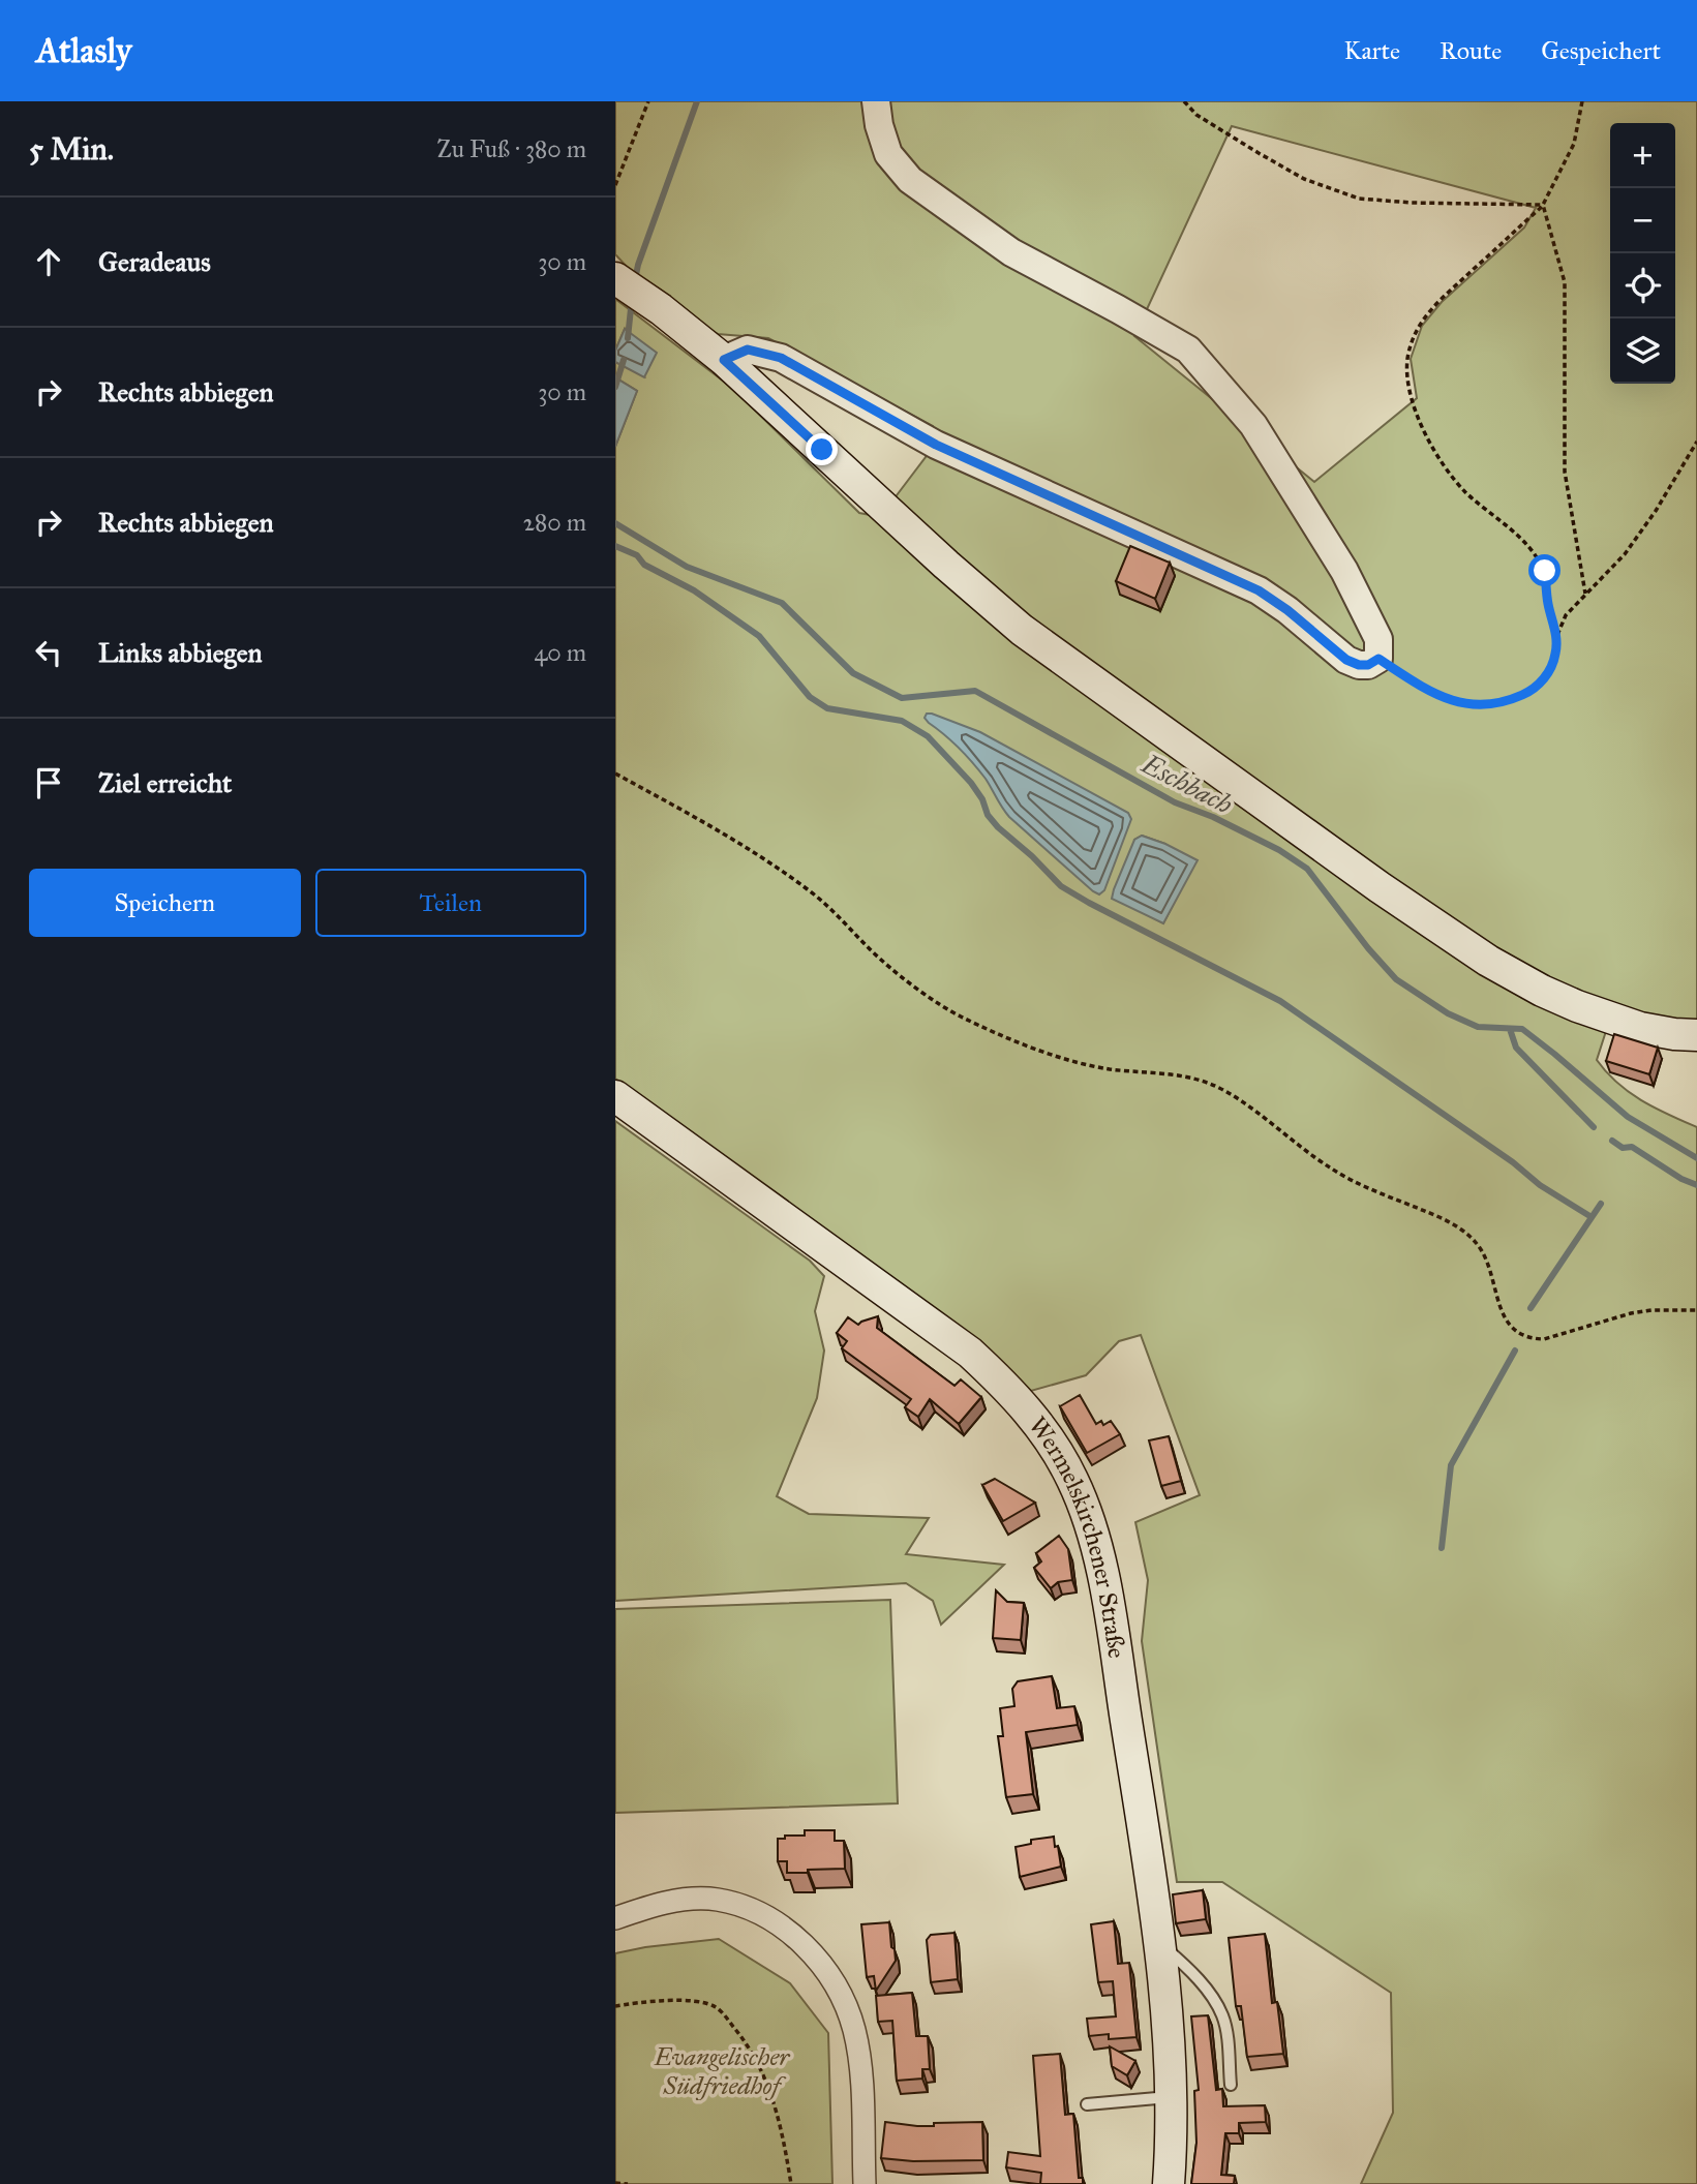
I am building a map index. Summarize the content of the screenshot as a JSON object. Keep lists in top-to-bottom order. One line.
{"streets":{"main road":["Wermelskirchener Straße"]},"water":["Eschbach"],"parks":["Evangelischer Südfriedhof"],"page":{"header":"Atlasly","nav":["Karte","Route","Gespeichert"],"heading":["5 Min.","Zu Fuß · 380 m"],"map_buttons":["+","−"],"list":[["Geradeaus","30 m"],["Rechts abbiegen","30 m"],["Rechts abbiegen","280 m"],["Links abbiegen","40 m"],"Ziel erreicht"],"buttons":["Speichern","Teilen"]}}
